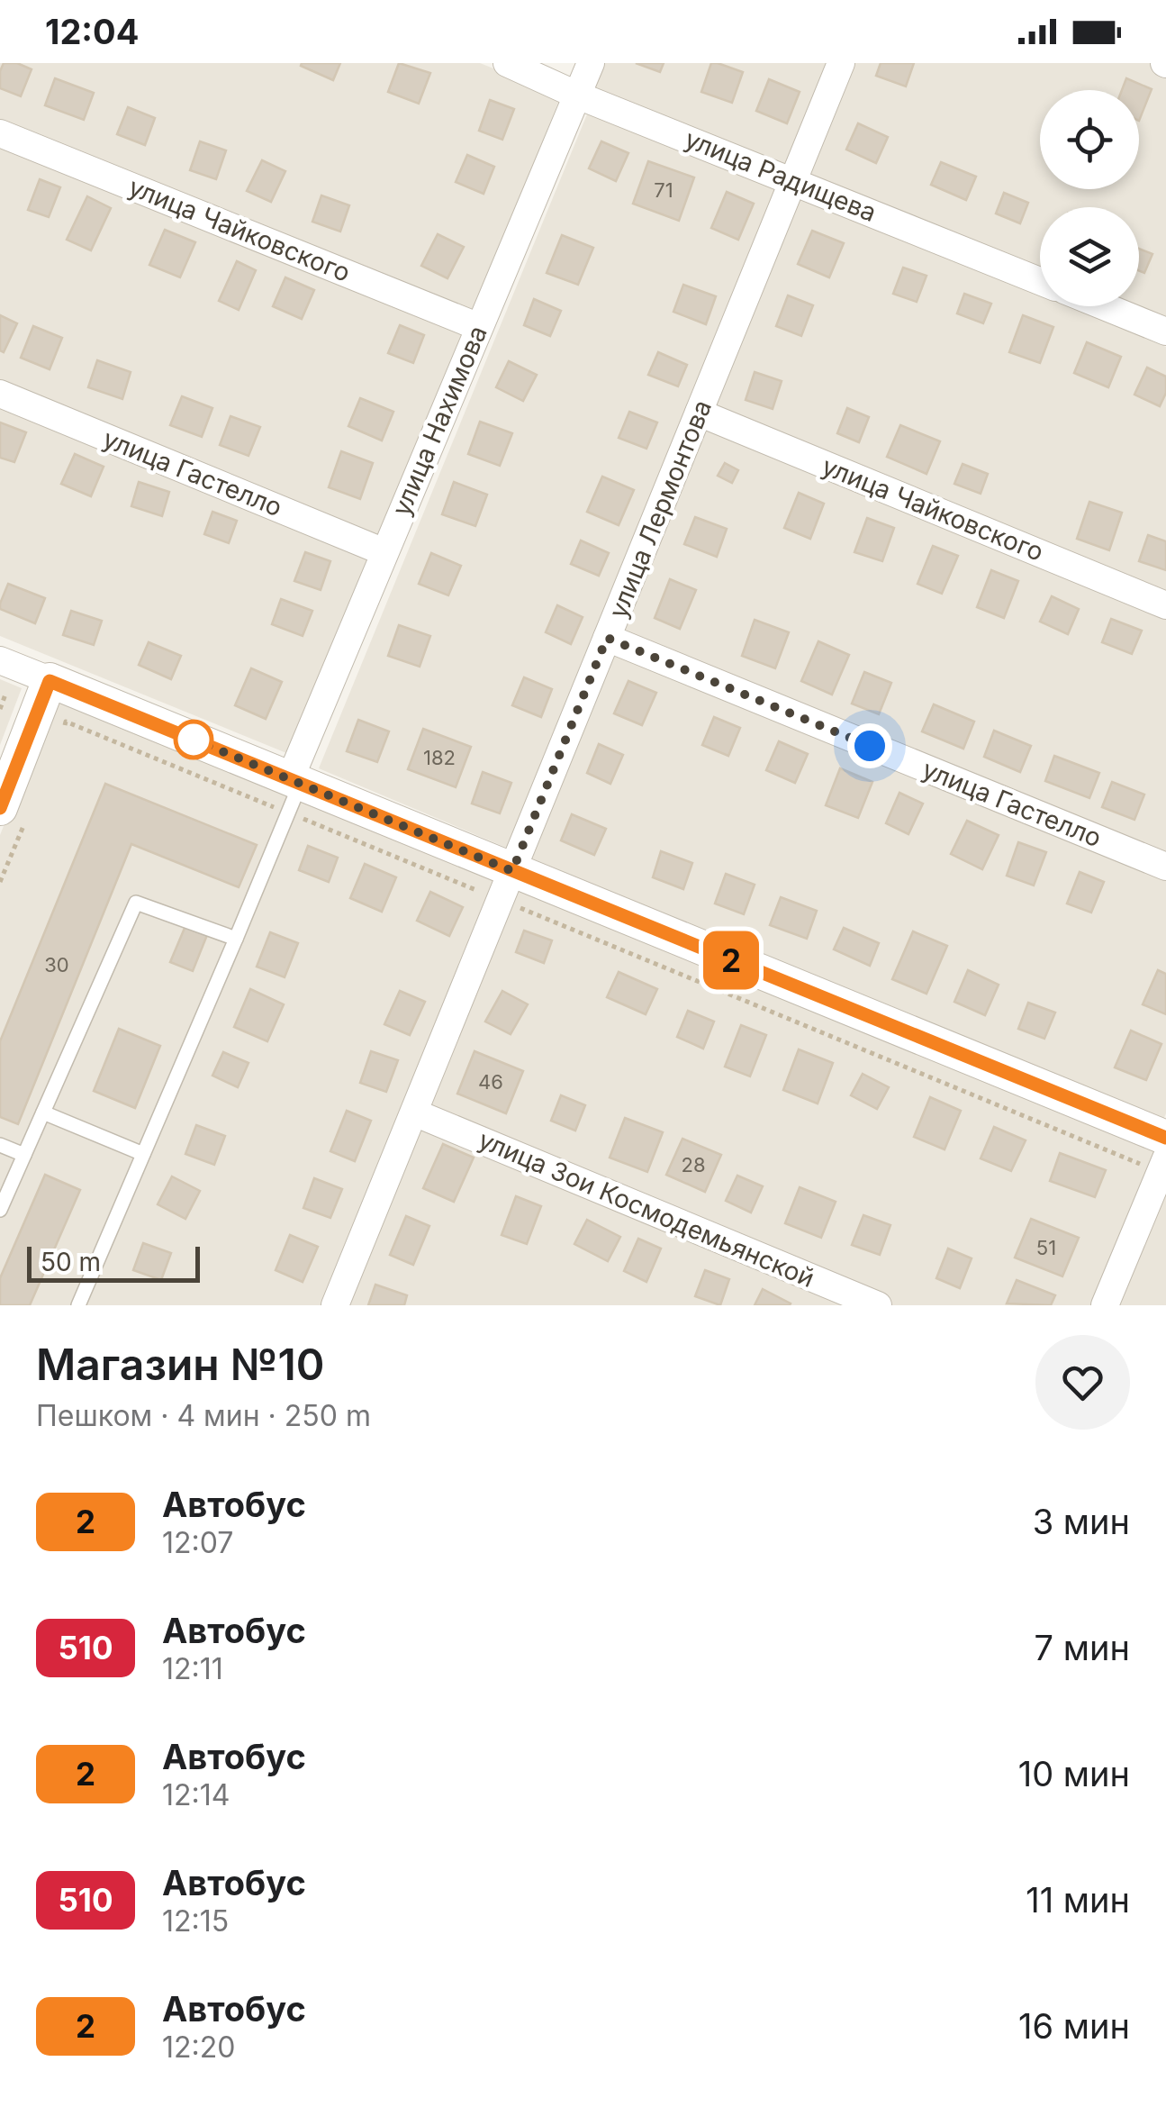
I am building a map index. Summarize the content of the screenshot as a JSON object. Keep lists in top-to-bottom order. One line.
{"streets":{"street":["улица Радищева","улица Чайковского","улица Нахимова","улица Гастелло","улица Лермонтова","улица Зои Космодемьянской"]},"crossings":[["улица Радищева","улица Нахимова"],["улица Радищева","улица Лермонтова"],["улица Чайковского","улица Нахимова"],["улица Чайковского","улица Лермонтова"],["улица Нахимова","улица Гастелло"],["улица Гастелло","улица Лермонтова"],["улица Лермонтова","улица Зои Космодемьянской"]],"lines":["bus line 2"],"house_numbers":["71","182","30","46","28","51"],"scale_bar":"50 m","page":{"status":"12:04","on_map":"2","scale":"50 m","heading":["Магазин №10","Пешком · 4 мин · 250 m"],"list":[{"mark":"2","name":"Автобус","note":"12:07","value":"3 мин"},{"mark":"510","name":"Автобус","note":"12:11","value":"7 мин"},{"mark":"2","name":"Автобус","note":"12:14","value":"10 мин"},{"mark":"510","name":"Автобус","note":"12:15","value":"11 мин"},{"mark":"2","name":"Автобус","note":"12:20","value":"16 мин"}]}}
